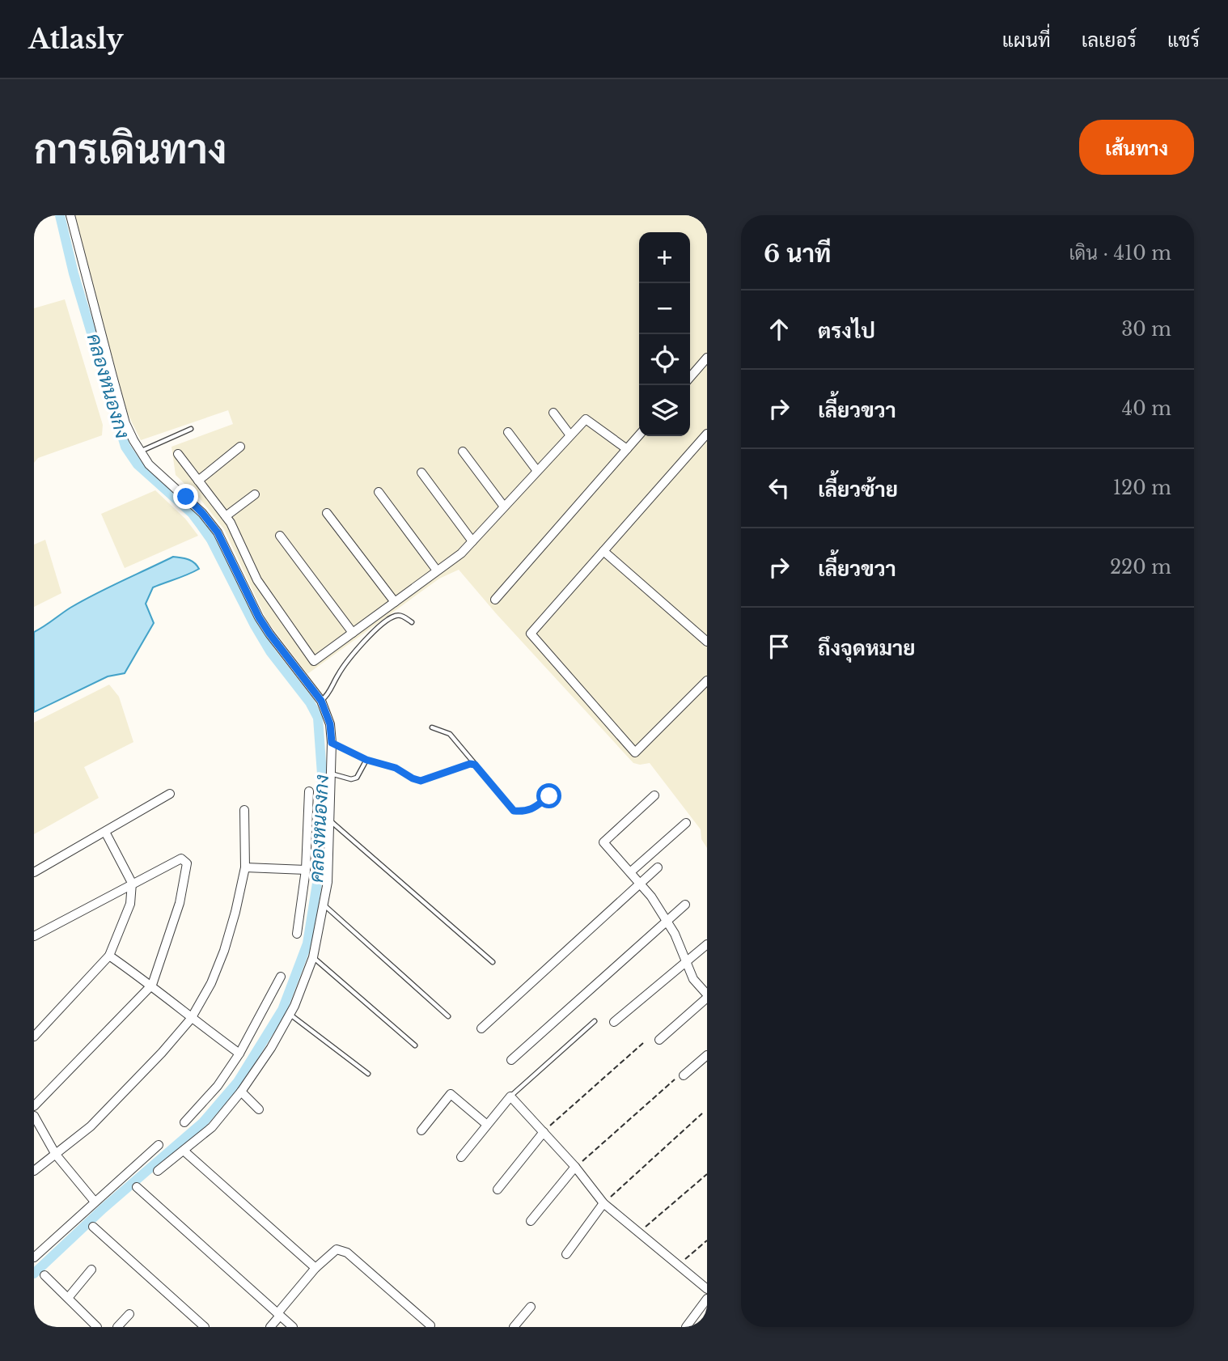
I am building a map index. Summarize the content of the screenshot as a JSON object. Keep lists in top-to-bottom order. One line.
{"water":["คลองหนองกง"],"page":{"header":"Atlasly","nav":["แผนที่","เลเยอร์","แชร์"],"buttons":"เส้นทาง","title":"การเดินทาง","heading":["6 นาที","เดิน · 410 m"],"map_buttons":["+","−"],"list":[["ตรงไป","30 m"],["เลี้ยวขวา","40 m"],["เลี้ยวซ้าย","120 m"],["เลี้ยวขวา","220 m"],"ถึงจุดหมาย"]}}
